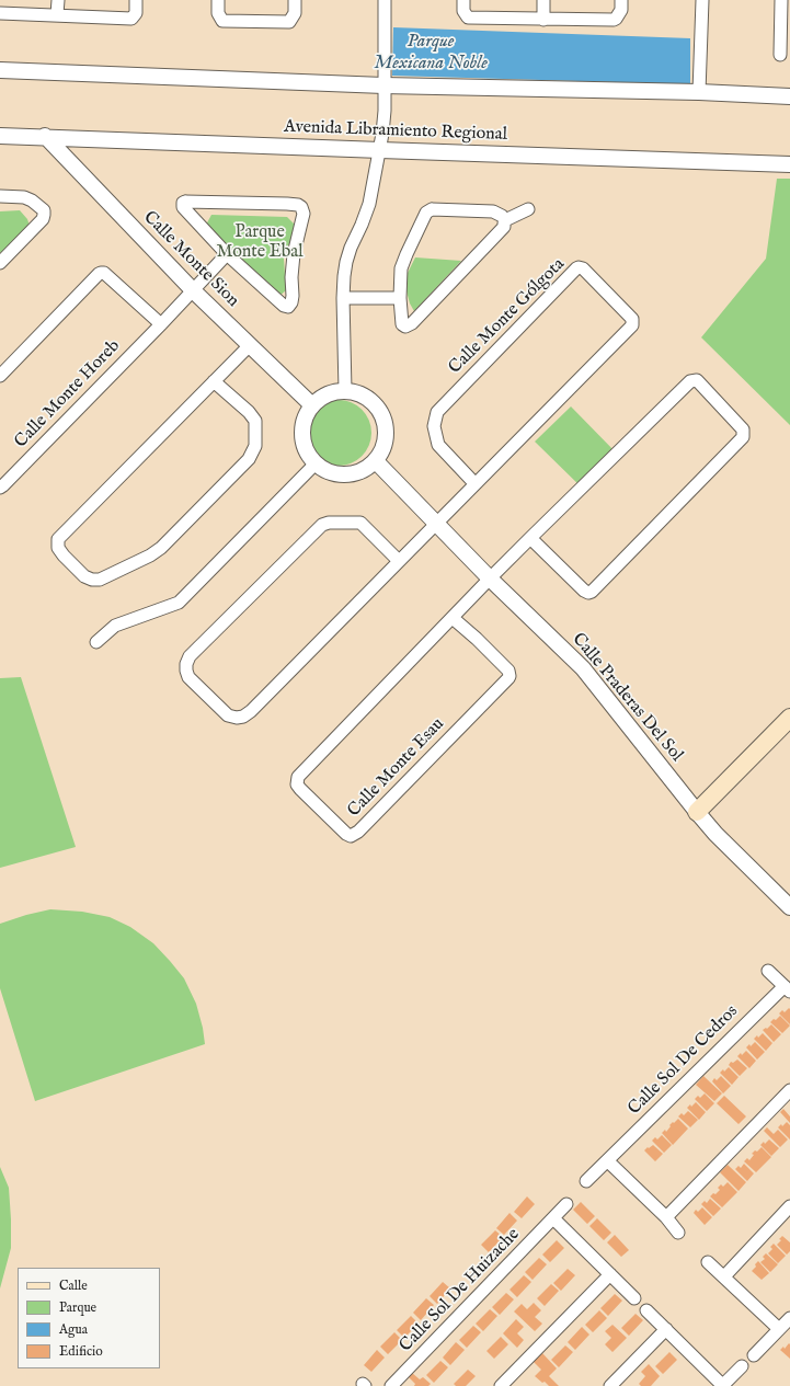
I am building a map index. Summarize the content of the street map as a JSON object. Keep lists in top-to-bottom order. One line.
{"streets":{"street":["Avenida Libramiento Regional","Calle Monte Sion","Calle Monte Gólgota","Calle Monte Horeb","Calle Praderas Del Sol","Calle Monte Esau","Calle Sol De Cedros","Calle Sol De Huizache"]},"crossings":[["Avenida Libramiento Regional","Calle Monte Sion"],["Calle Monte Sion","Calle Monte Horeb"],["Calle Monte Sion","Calle Praderas Del Sol"],["Calle Monte Gólgota","Calle Praderas Del Sol"],["Calle Praderas Del Sol","Calle Monte Esau"]],"water":["Parque Mexicana Noble"],"parks":["Parque Monte Ebal"],"legend":["Calle","Parque","Agua","Edificio"]}
